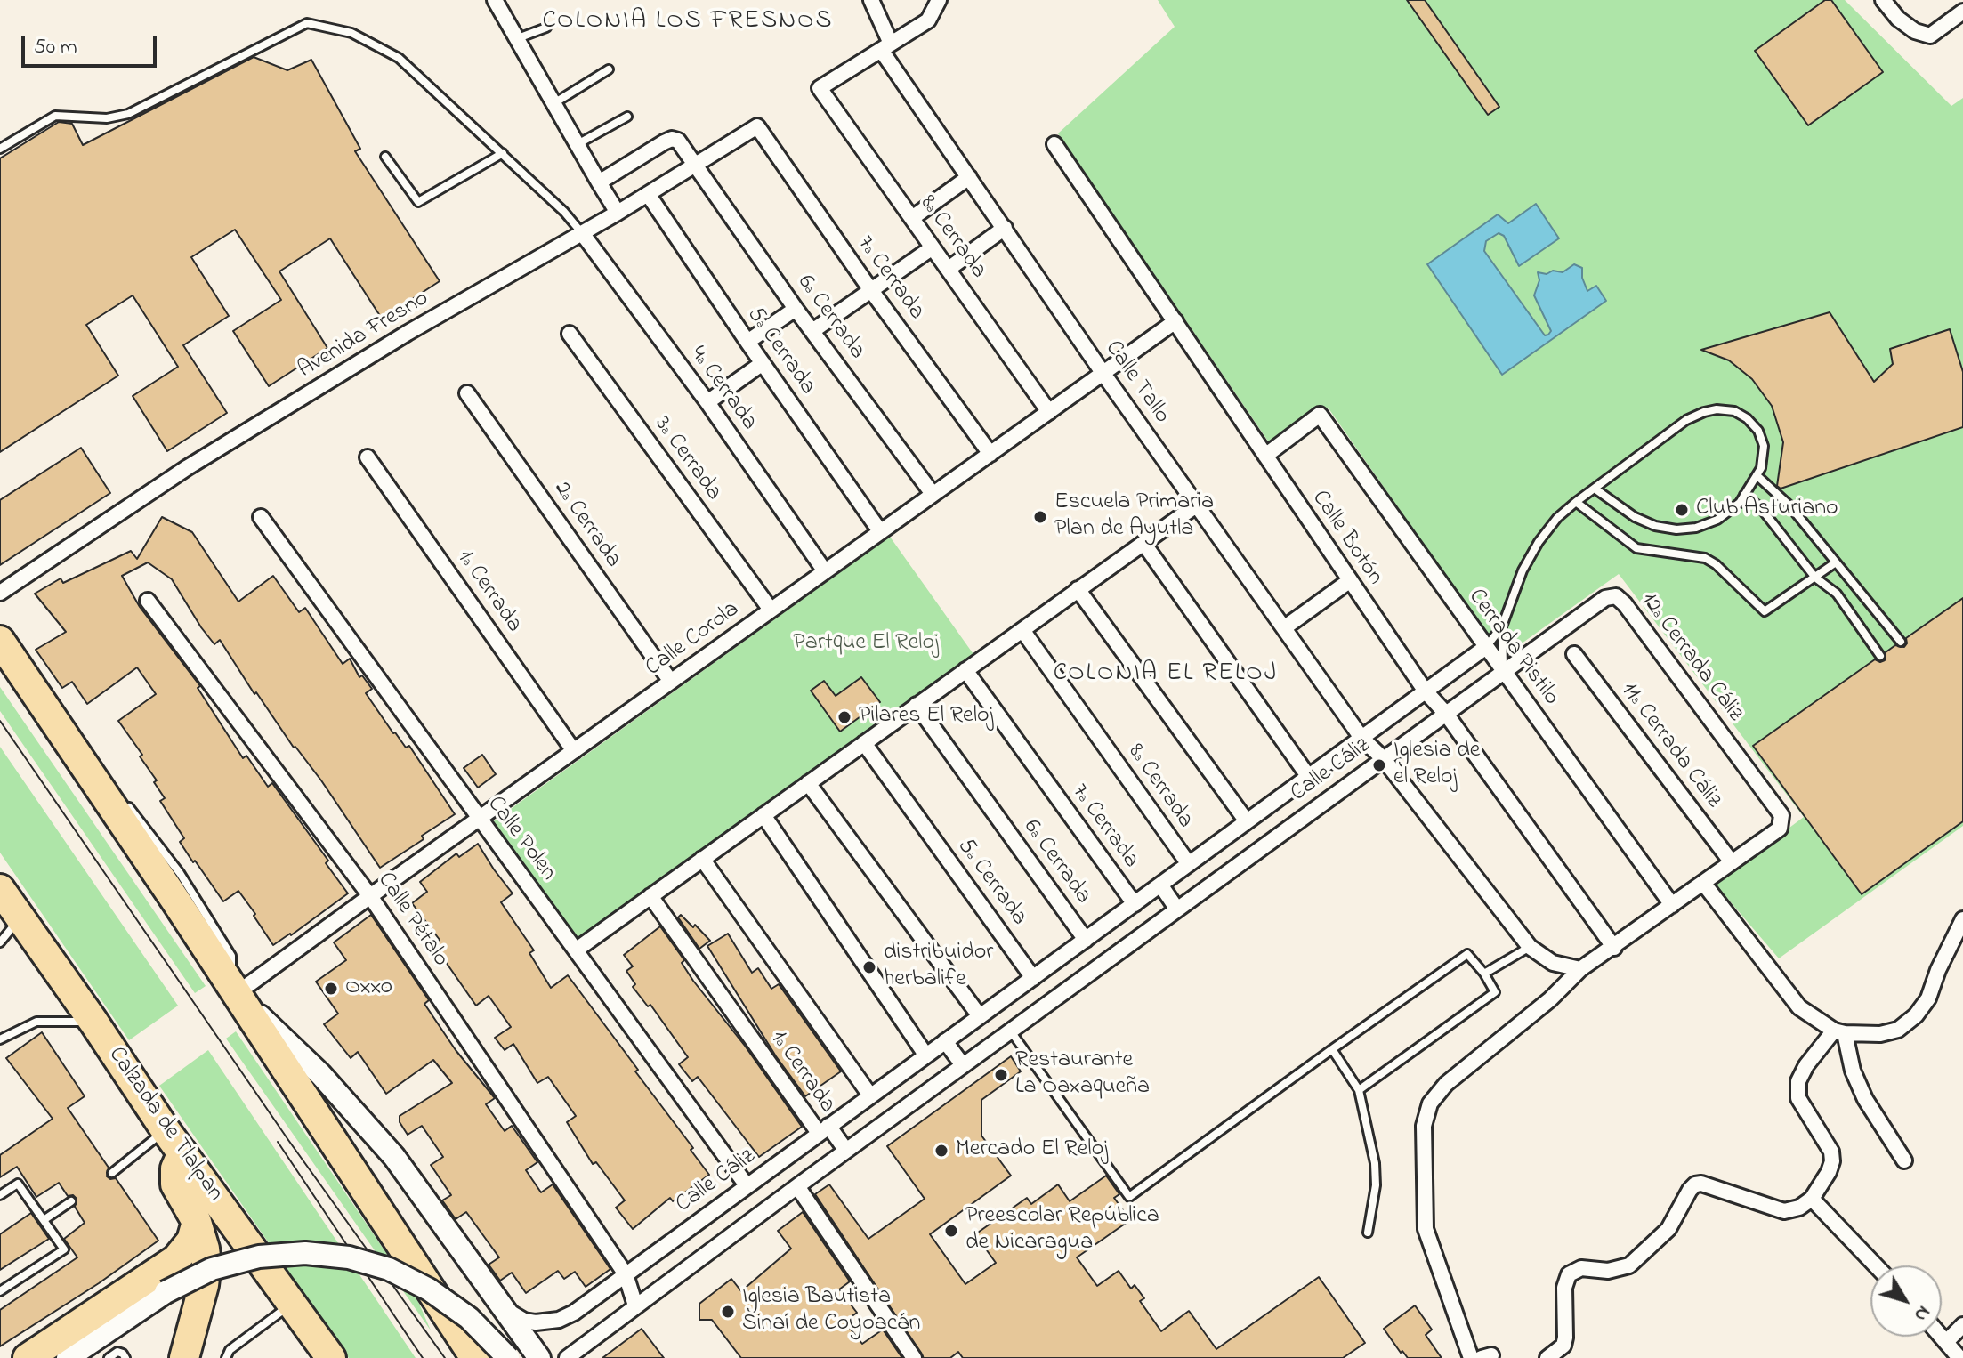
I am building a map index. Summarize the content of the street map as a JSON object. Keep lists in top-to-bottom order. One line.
{"streets":{"highway":["Calzada de Tlalpan"],"street":["8ª Cerrada","7ª Cerrada","6ª Cerrada","Avenida Fresno","5ª Cerrada","Calle Tallo","4ª Cerrada","3ª Cerrada","2ª Cerrada","Calle Botón","1ª Cerrada","Calle Corola","Cerrada Pistilo","12ª Cerrada Cáliz","11ª Cerrada Cáliz","Calle Cáliz","Calle Polen","Calle Pétalo"]},"crossings":[["8ª Cerrada","Calle Tallo"],["8ª Cerrada","Calle Corola"],["8ª Cerrada","Calle Cáliz"],["7ª Cerrada","Avenida Fresno"],["7ª Cerrada","Calle Corola"],["7ª Cerrada","Calle Cáliz"],["6ª Cerrada","Avenida Fresno"],["6ª Cerrada","Calle Corola"],["6ª Cerrada","Calle Cáliz"],["Avenida Fresno","5ª Cerrada"],["Avenida Fresno","4ª Cerrada"],["5ª Cerrada","Calle Corola"],["5ª Cerrada","Calle Cáliz"],["Calle Tallo","Calle Corola"],["Calle Tallo","Calle Cáliz"],["4ª Cerrada","Calle Corola"],["3ª Cerrada","Calle Corola"],["2ª Cerrada","Calle Corola"],["Calle Botón","Calle Corola"],["Calle Botón","Cerrada Pistilo"],["Calle Botón","Calle Cáliz"],["1ª Cerrada","Calle Corola"],["1ª Cerrada","Calle Cáliz"],["Calle Corola","Calle Polen"],["Calle Corola","Calle Pétalo"],["Cerrada Pistilo","Calle Cáliz"],["12ª Cerrada Cáliz","11ª Cerrada Cáliz"],["12ª Cerrada Cáliz","Calle Cáliz"],["Calle Cáliz","Calle Polen"],["Calle Cáliz","Calle Pétalo"]],"districts":["COLONIA LOS FRESNOS","COLONIA EL RELOJ"],"parks":["Partque El Reloj"],"places":["Club Asturiano","Escuela Primaria Plan de Ayutla","Pilares El Reloj","Iglesia de el Reloj","distribuidor herbalife","Oxxo","Restaurante La Oaxaqueña","Mercado El Reloj","Preescolar República de Nicaragua","Iglesia Bautista Sinaí de Coyoacán"],"scale_bar":"50 m","north":"bottom right"}
